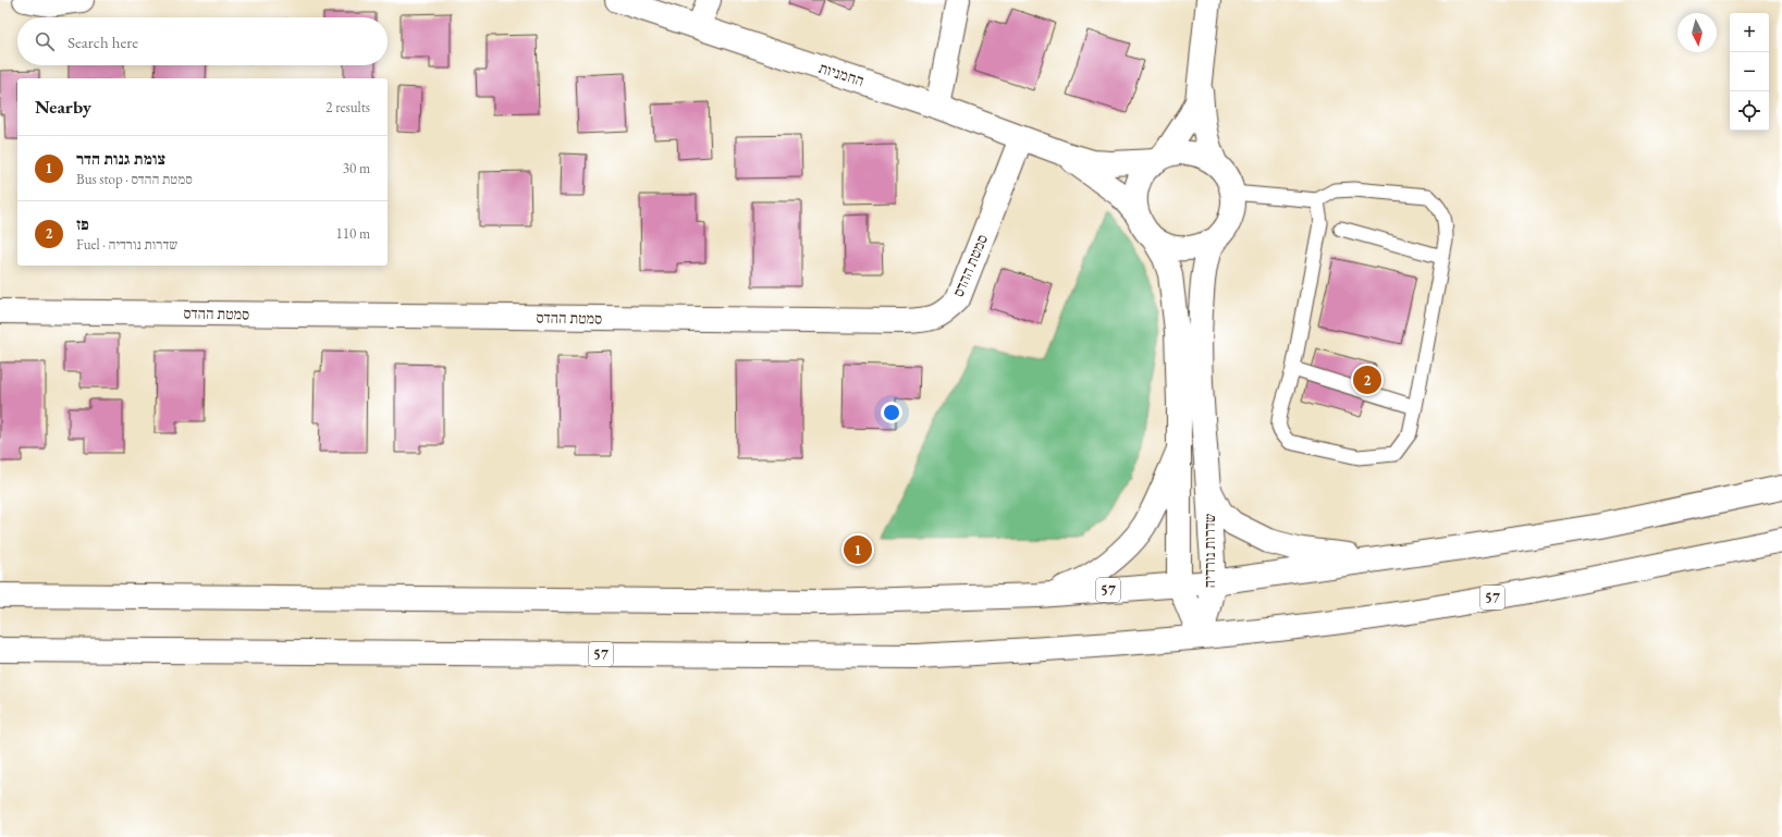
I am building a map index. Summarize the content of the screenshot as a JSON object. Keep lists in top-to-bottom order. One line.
{"streets":{"main road":["החמניות","סמטת ההדס","שדרות נורדיה","57"]},"crossings":[["החמניות","סמטת ההדס"],["החמניות","שדרות נורדיה"],["שדרות נורדיה","57"]],"north":"bottom","page":{"map_buttons":["+","−"],"search":"Search here","heading":["Nearby","2 results"],"list":[{"mark":"1","name":"צומת גנות הדר","note":"Bus stop · סמטת ההדס","value":"30 m"},{"mark":"2","name":"פז","note":"Fuel · שדרות נורדיה","value":"110 m"}],"pins":["2","1"]}}
